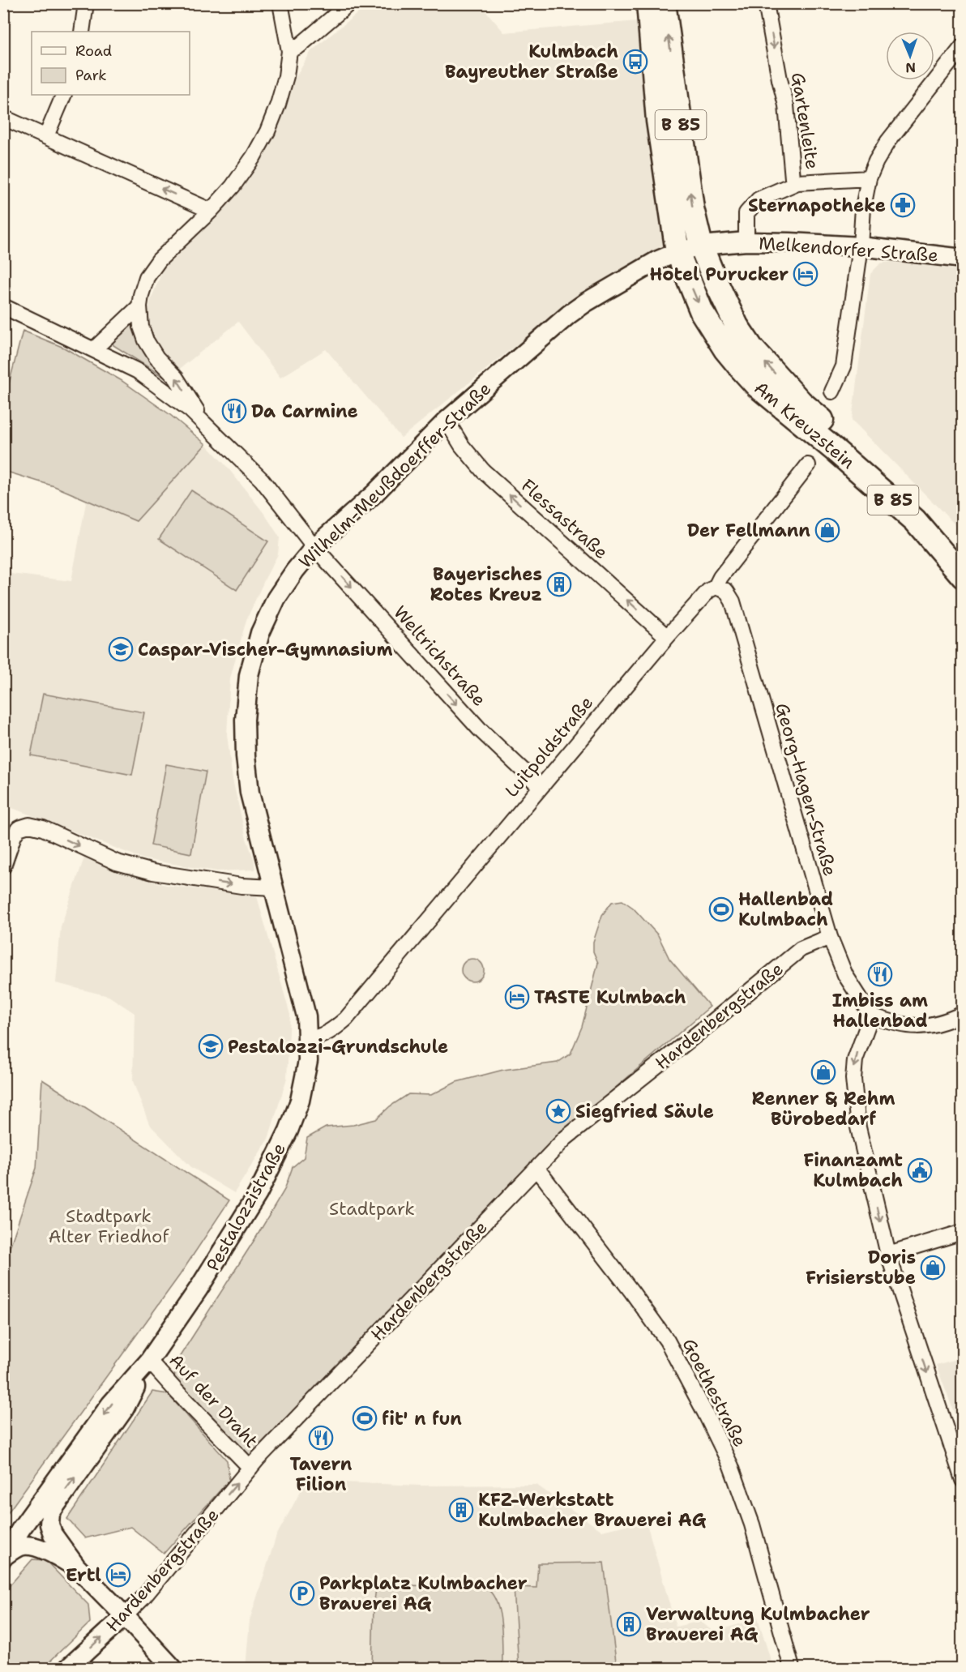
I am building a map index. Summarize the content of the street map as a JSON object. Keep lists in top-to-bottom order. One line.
{"streets":{"main road":["B 85","Am Kreuzstein"],"street":["Gartenleite","Melkendorfer Straße","Wilhelm-Meußdoerffer-Straße","Flessastraße","Weltrichstraße","Luitpoldstraße","Georg-Hagen-Straße","Hardenbergstraße","Pestalozzistraße","Goethestraße","Auf der Draht"]},"crossings":[["Gartenleite","Melkendorfer Straße"],["B 85","Melkendorfer Straße"],["B 85","Am Kreuzstein"],["B 85","Wilhelm-Meußdoerffer-Straße"],["Melkendorfer Straße","Am Kreuzstein"],["Melkendorfer Straße","Wilhelm-Meußdoerffer-Straße"],["Am Kreuzstein","Wilhelm-Meußdoerffer-Straße"],["Wilhelm-Meußdoerffer-Straße","Flessastraße"],["Wilhelm-Meußdoerffer-Straße","Weltrichstraße"],["Wilhelm-Meußdoerffer-Straße","Luitpoldstraße"],["Wilhelm-Meußdoerffer-Straße","Pestalozzistraße"],["Flessastraße","Luitpoldstraße"],["Weltrichstraße","Luitpoldstraße"],["Luitpoldstraße","Georg-Hagen-Straße"],["Luitpoldstraße","Pestalozzistraße"],["Georg-Hagen-Straße","Hardenbergstraße"],["Hardenbergstraße","Goethestraße"],["Hardenbergstraße","Auf der Draht"],["Pestalozzistraße","Auf der Draht"]],"one_way":["Gartenleite","Flessastraße","Weltrichstraße"],"parks":["Stadtpark","Stadtpark Alter Friedhof"],"places":{"bus stop":["Kulmbach Bayreuther Straße"],"pharmacy":["Sternapotheke"],"hotel":["Hotel Purucker","TASTE Kulmbach","Ertl"],"restaurant":["Da Carmine","Imbiss am Hallenbad","Tavern Filion"],"shop":["Der Fellmann","Renner & Rehm Bürobedarf","Doris Frisierstube"],"building":["Bayerisches Rotes Kreuz","KFZ-Werkstatt Kulmbacher Brauerei AG","Verwaltung Kulmbacher Brauerei AG"],"school or university":["Caspar-Vischer-Gymnasium","Pestalozzi-Grundschule"],"sports":["Hallenbad Kulmbach","fit' n fun"],"place":["Siegfried Säule"],"public building":["Finanzamt Kulmbach"],"parking":["Parkplatz Kulmbacher Brauerei AG"]},"legend":["Road","Park"],"north":"bottom"}
